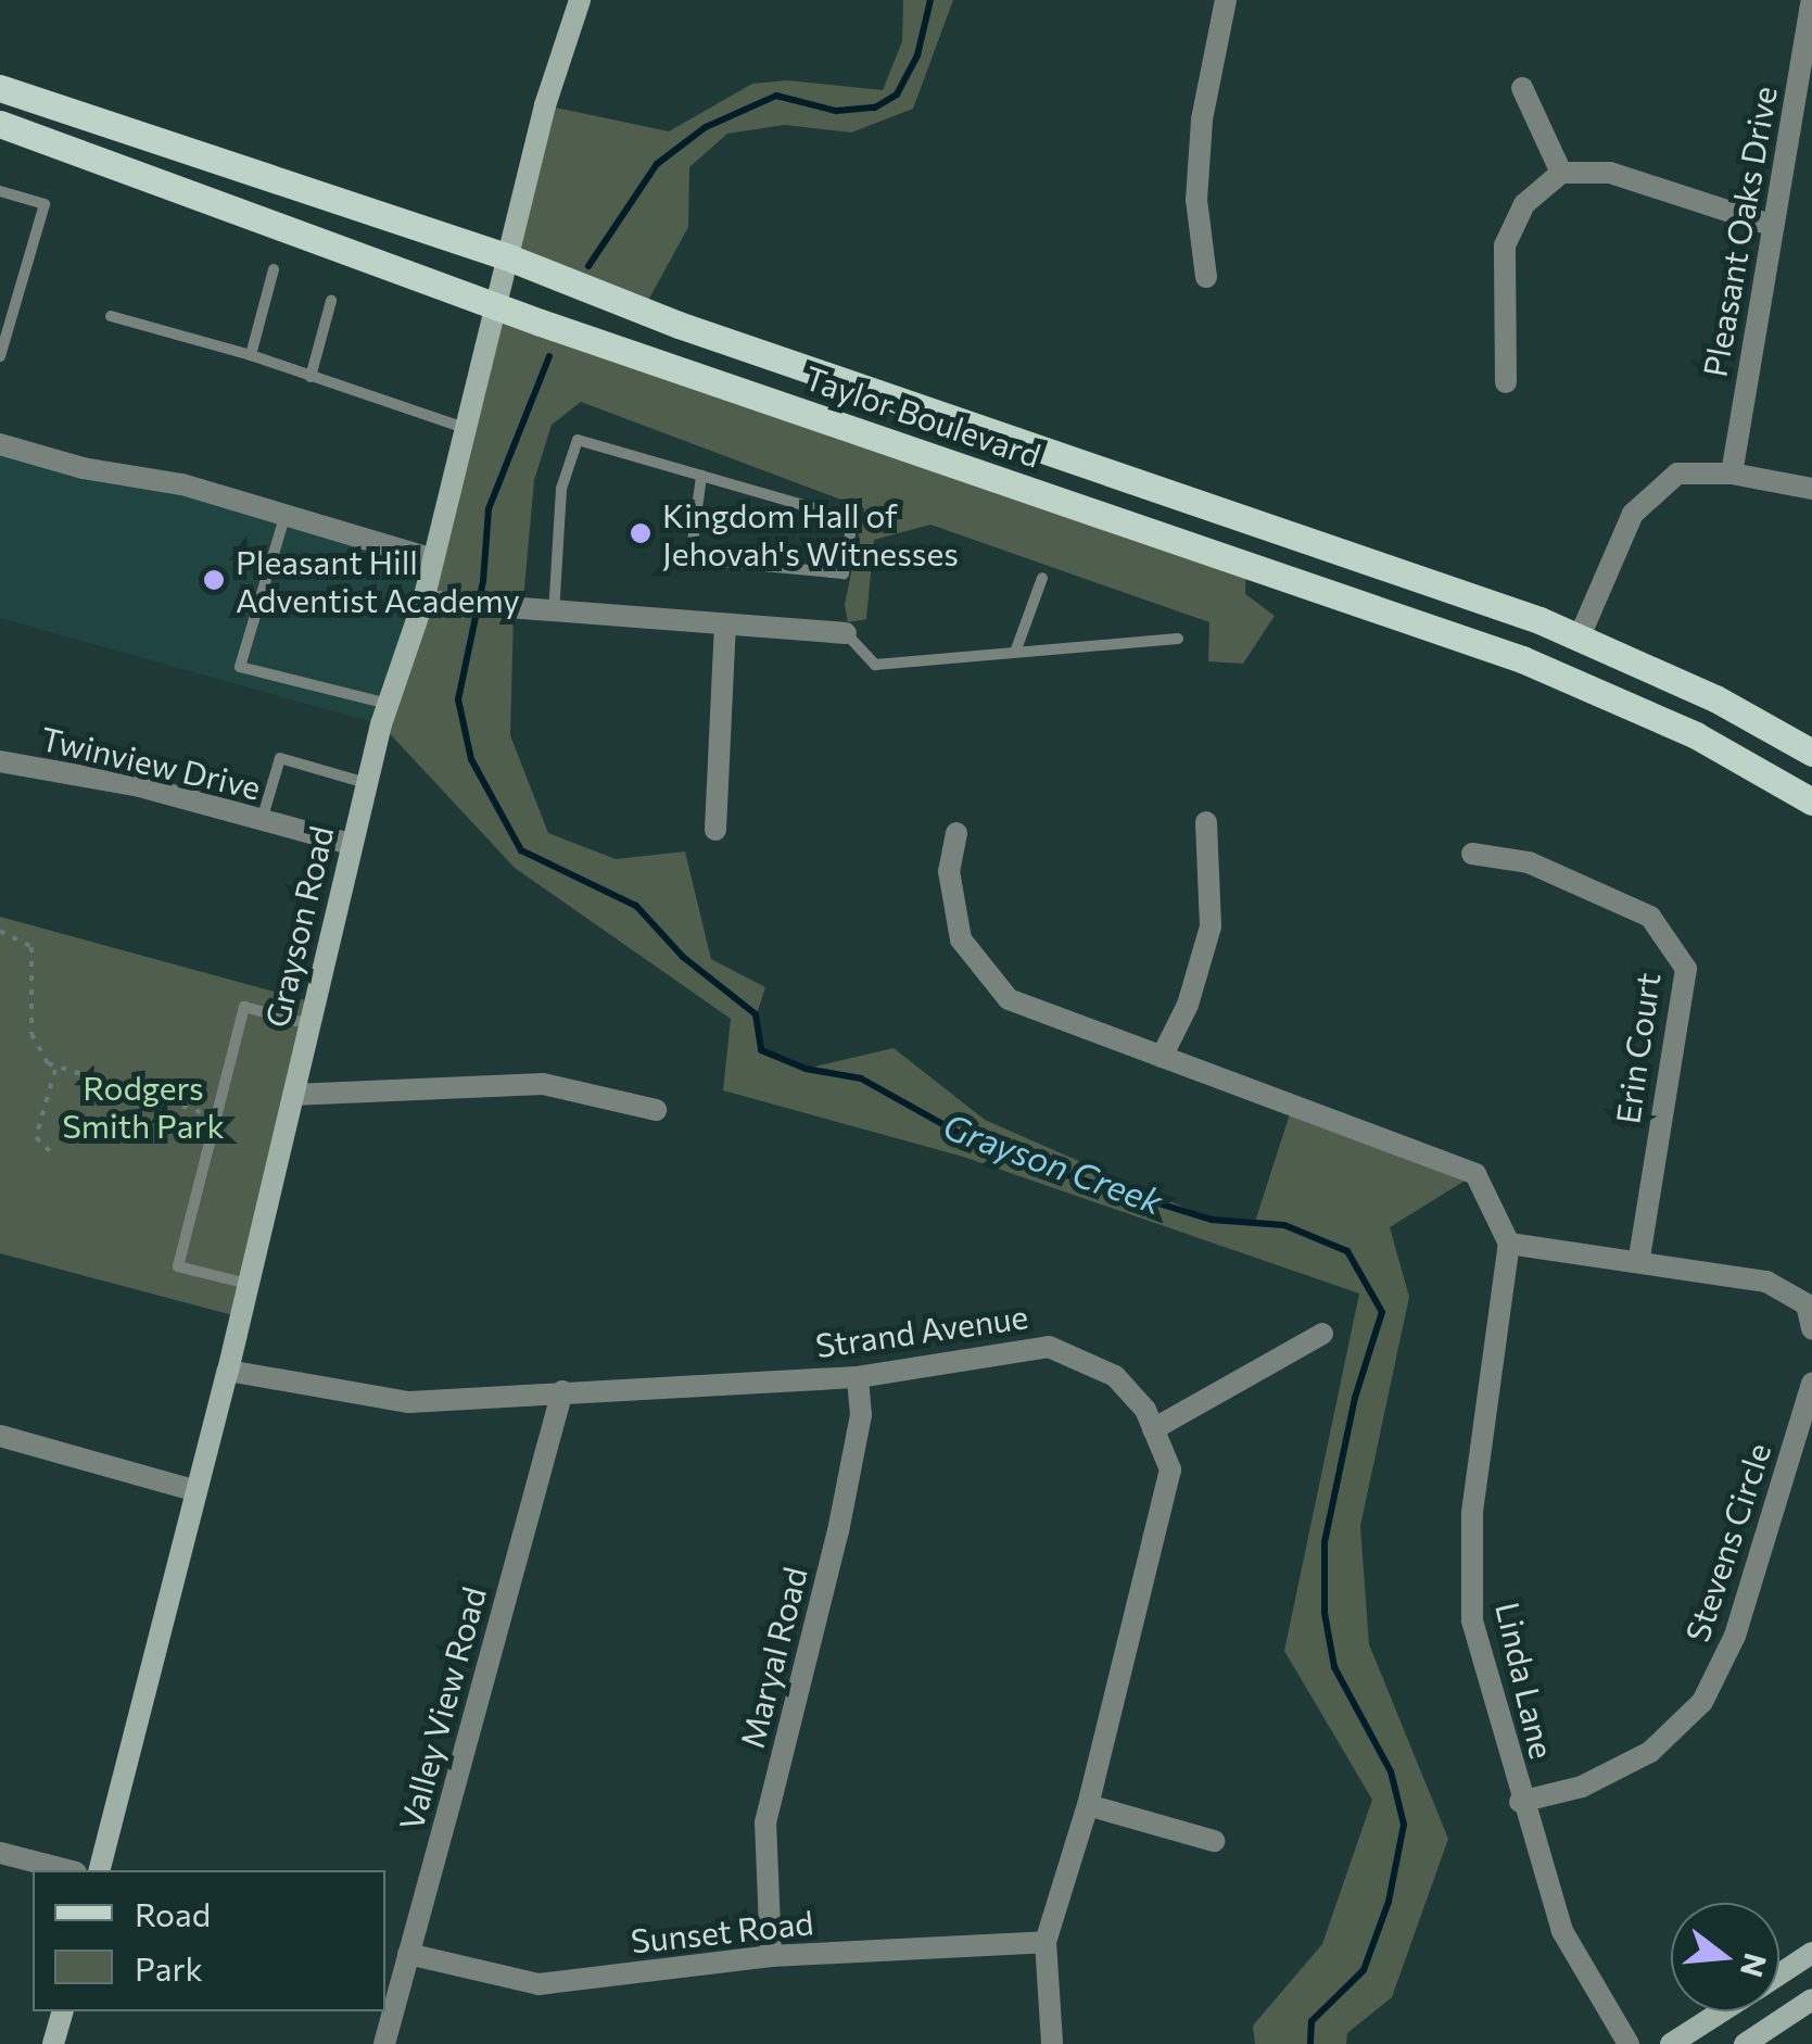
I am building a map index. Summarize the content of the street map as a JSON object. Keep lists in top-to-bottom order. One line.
{"streets":{"main road":["Taylor Boulevard"],"street":["Pleasant Oaks Drive","Twinview Drive","Grayson Road","Erin Court","Strand Avenue","Stevens Circle","Maryal Road","Linda Lane","Valley View Road","Sunset Road"]},"crossings":[["Taylor Boulevard","Grayson Road"],["Twinview Drive","Grayson Road"],["Grayson Road","Strand Avenue"],["Strand Avenue","Maryal Road"],["Strand Avenue","Valley View Road"],["Strand Avenue","Sunset Road"],["Stevens Circle","Linda Lane"],["Maryal Road","Sunset Road"],["Valley View Road","Sunset Road"]],"water":["Grayson Creek"],"parks":["Rodgers Smith Park"],"places":["Kingdom Hall of Jehovah's Witnesses","Pleasant Hill Adventist Academy"],"legend":["Road","Park"],"north":"right"}
